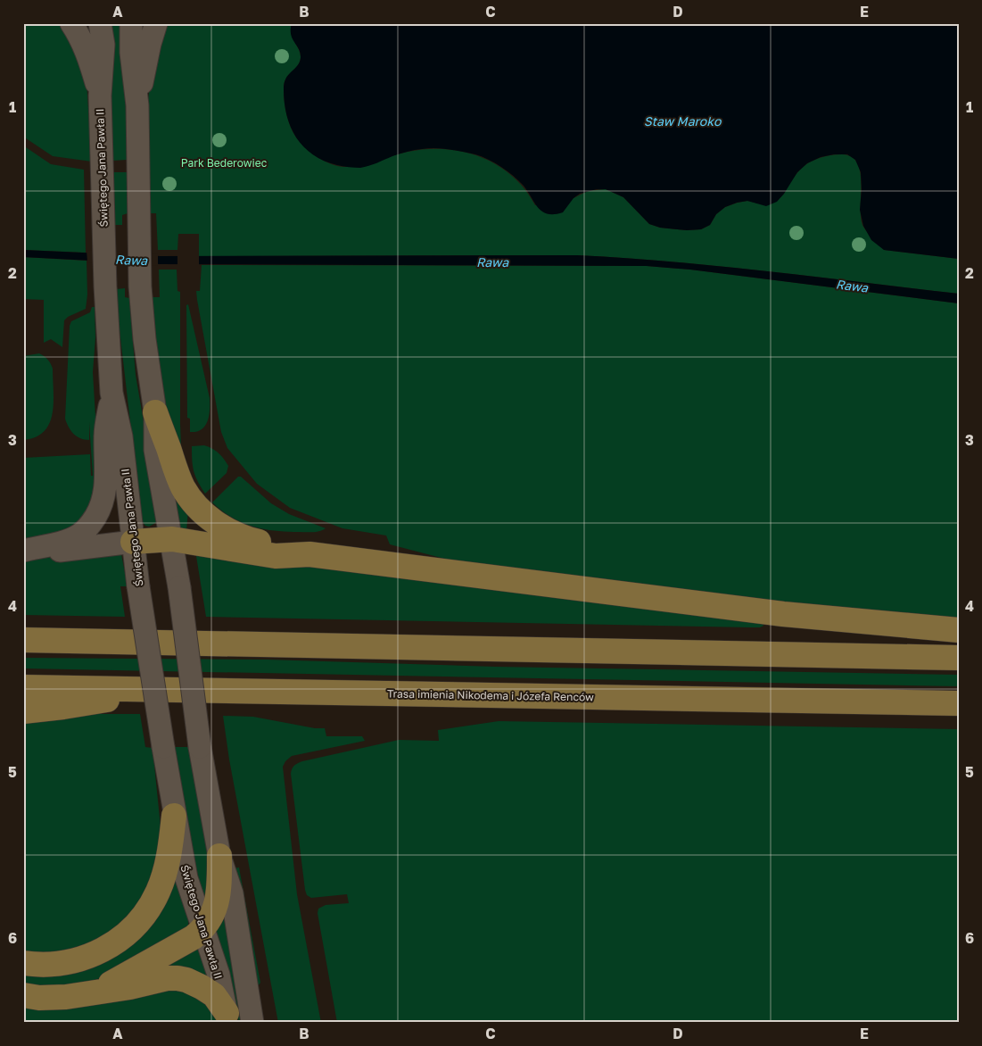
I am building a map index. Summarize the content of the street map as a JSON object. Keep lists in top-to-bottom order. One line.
{"streets":{"main road":["Trasa imienia Nikodema i Józefa Renców"],"street":["Świętego Jana Pawła II"]},"water":["Staw Maroko","Rawa"],"parks":["Park Bederowiec"],"grid":{"columns":["A","B","C","D","E"],"rows":["1","2","3","4","5","6"]}}
